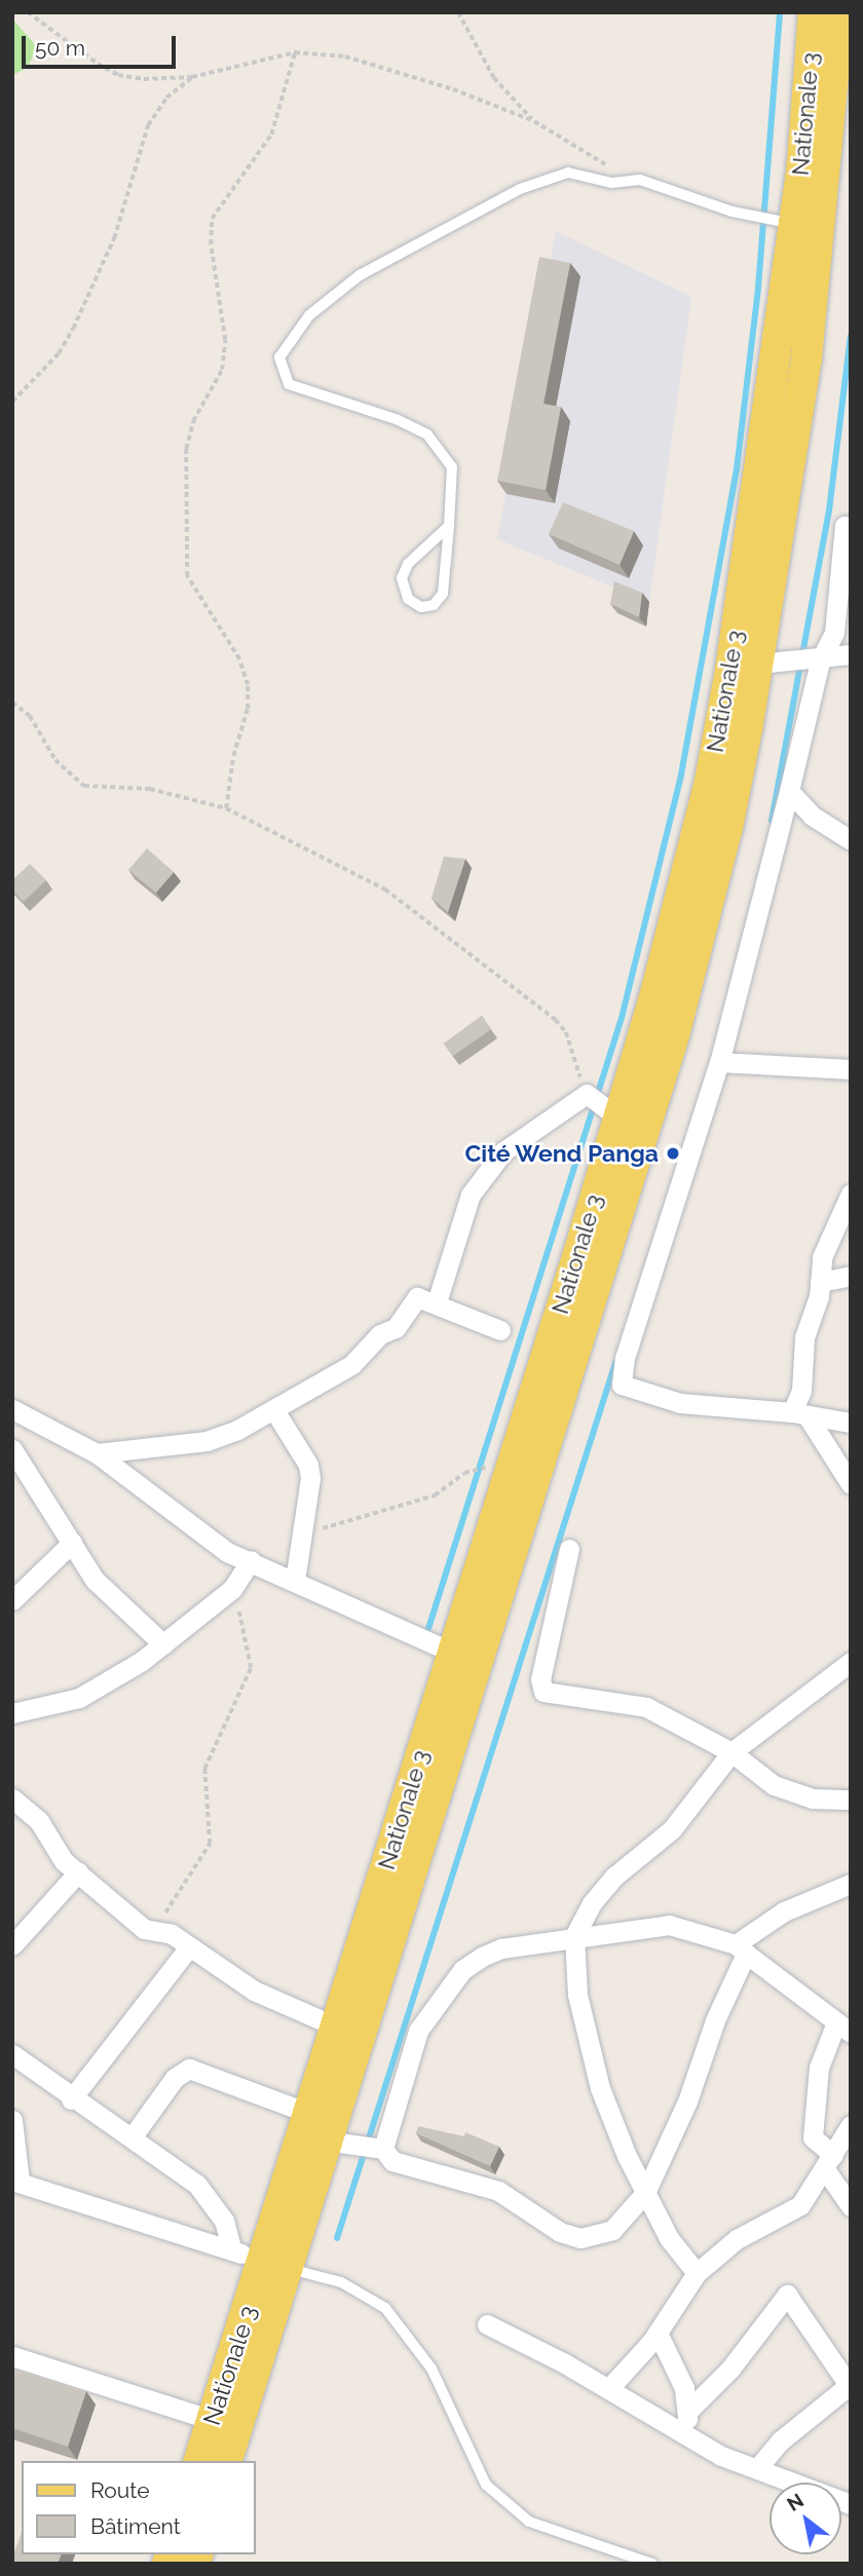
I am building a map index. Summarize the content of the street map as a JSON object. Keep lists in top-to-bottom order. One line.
{"streets":{"main road":["Nationale 3"]},"places":["Cité Wend Panga"],"legend":["Route","Bâtiment"],"scale_bar":"50 m","north":"top left"}
